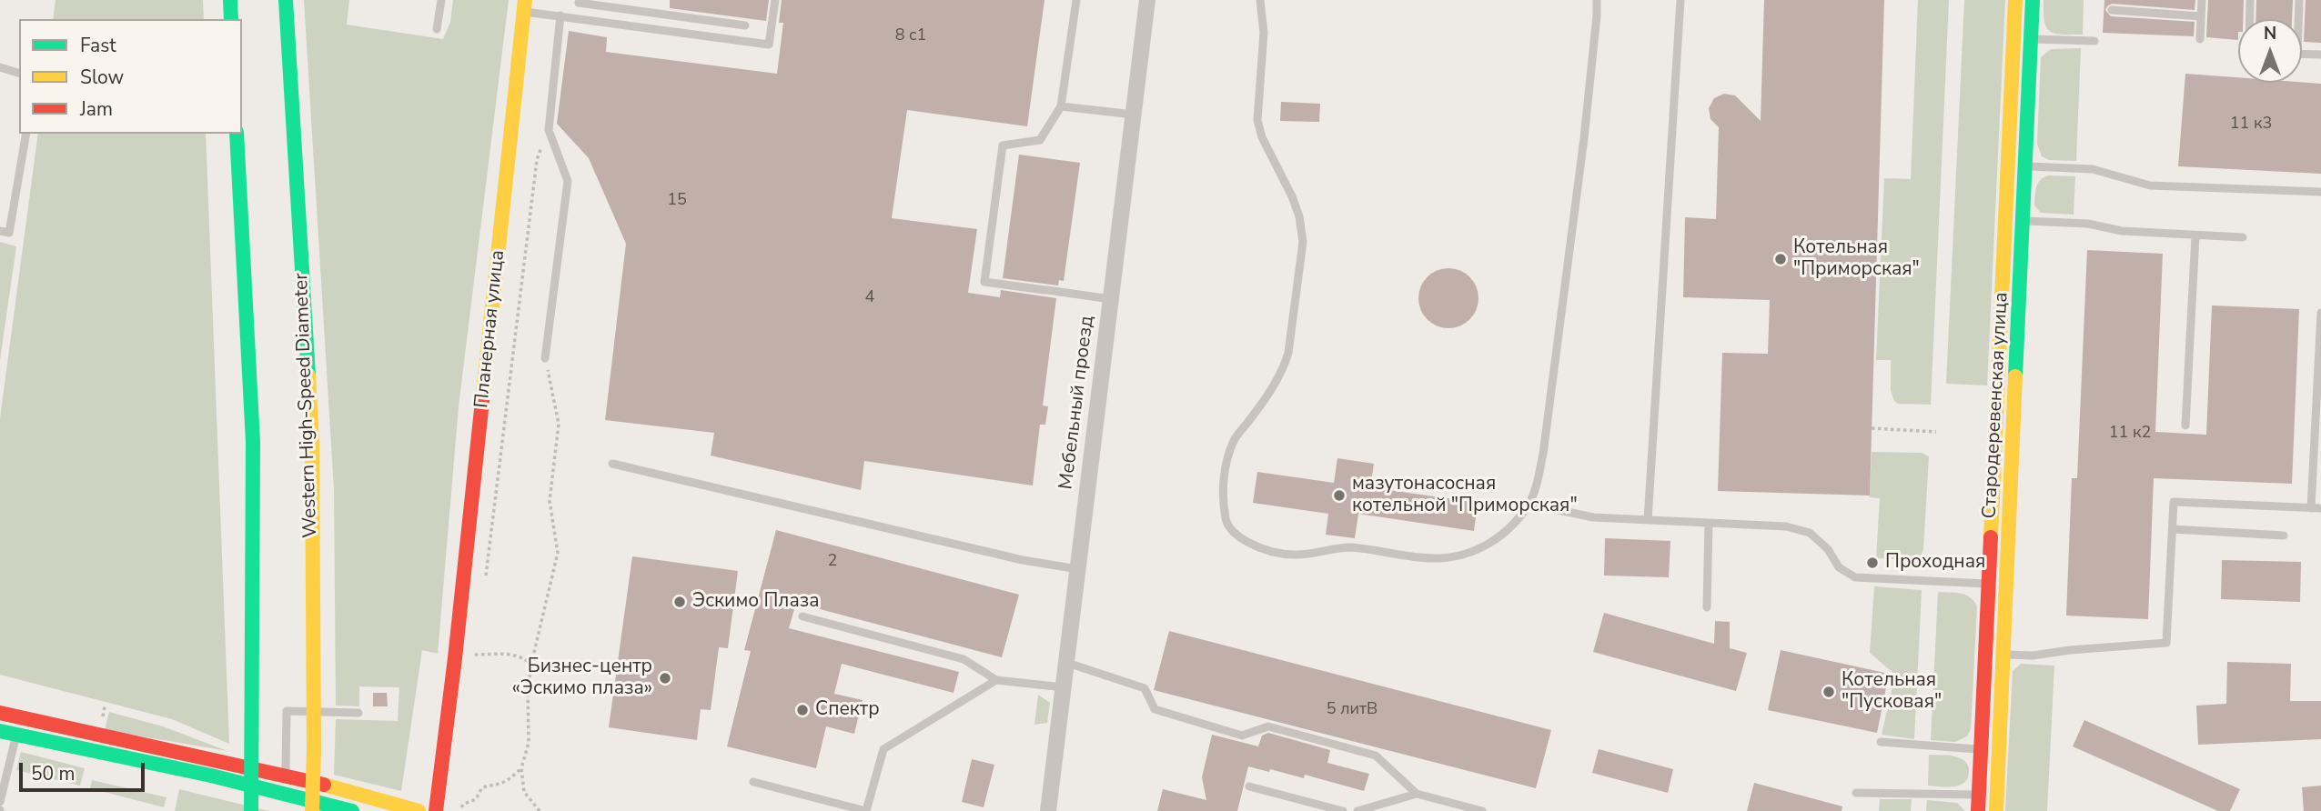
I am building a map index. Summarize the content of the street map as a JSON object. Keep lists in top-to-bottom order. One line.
{"streets":{"main road":["Планерная улица","Western High-Speed Diameter","Стародеревенская улица"],"street":["Мебельный проезд"]},"places":["Котельная \"Приморская\"","мазутонасосная котельной \"Приморская\"","Проходная","Эскимо Плаза","Бизнес-центр «Эскимо плаза»","Котельная \"Пусковая\"","Спектр"],"house_numbers":["8 с1","11 к3","15","4","11 к2","2","5 литВ"],"legend":["Fast","Slow","Jam"],"scale_bar":"50 m","north":"top"}
